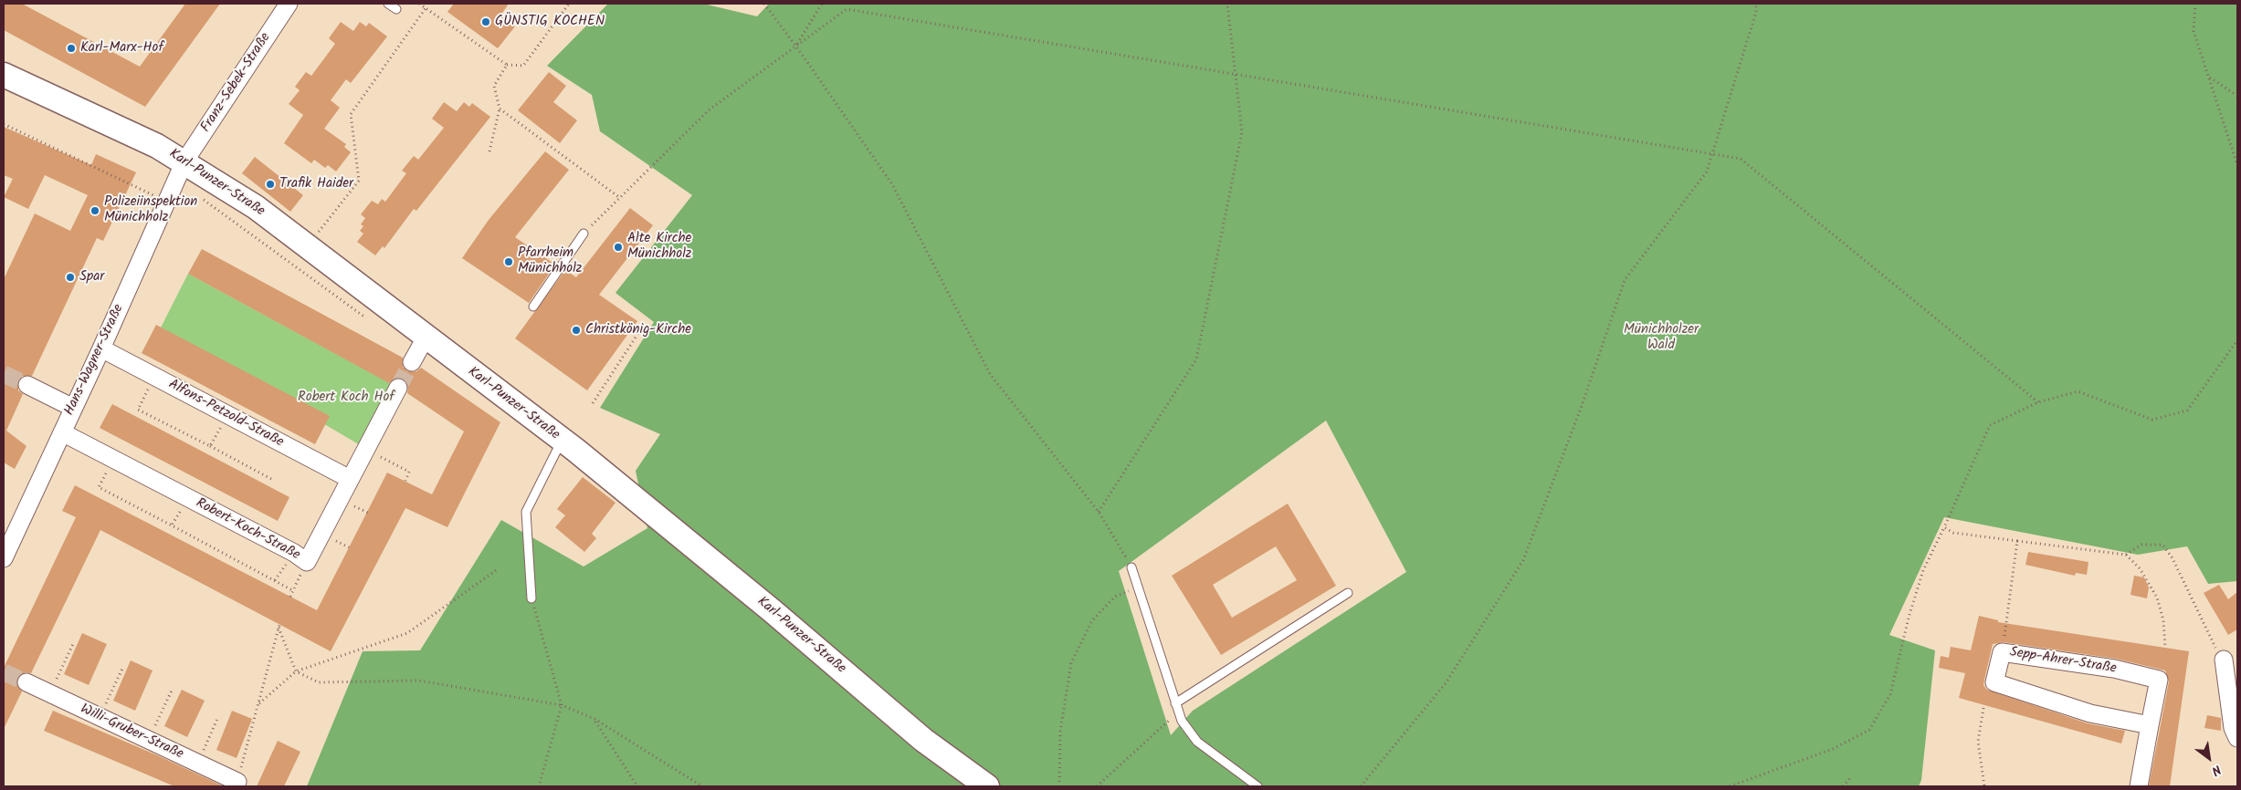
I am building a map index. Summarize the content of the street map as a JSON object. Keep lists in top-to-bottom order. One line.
{"streets":{"street":["Franz-Sebek-Straße","Karl-Punzer-Straße","Hans-Wagner-Straße","Alfons-Petzold-Straße","Robert-Koch-Straße","Sepp-Ahrer-Straße","Willi-Gruber-Straße"]},"crossings":[["Franz-Sebek-Straße","Karl-Punzer-Straße"],["Franz-Sebek-Straße","Hans-Wagner-Straße"],["Karl-Punzer-Straße","Hans-Wagner-Straße"],["Hans-Wagner-Straße","Alfons-Petzold-Straße"],["Hans-Wagner-Straße","Robert-Koch-Straße"],["Alfons-Petzold-Straße","Robert-Koch-Straße"]],"parks":["Münichholzer Wald","Robert Koch Hof"],"places":["GÜNSTIG KOCHEN","Karl-Marx-Hof","Trafik Haider","Polizeiinspektion Münichholz","Alte Kirche Münichholz","Pfarrheim Münichholz","Spar","Christkönig-Kirche"],"north":"bottom right"}
